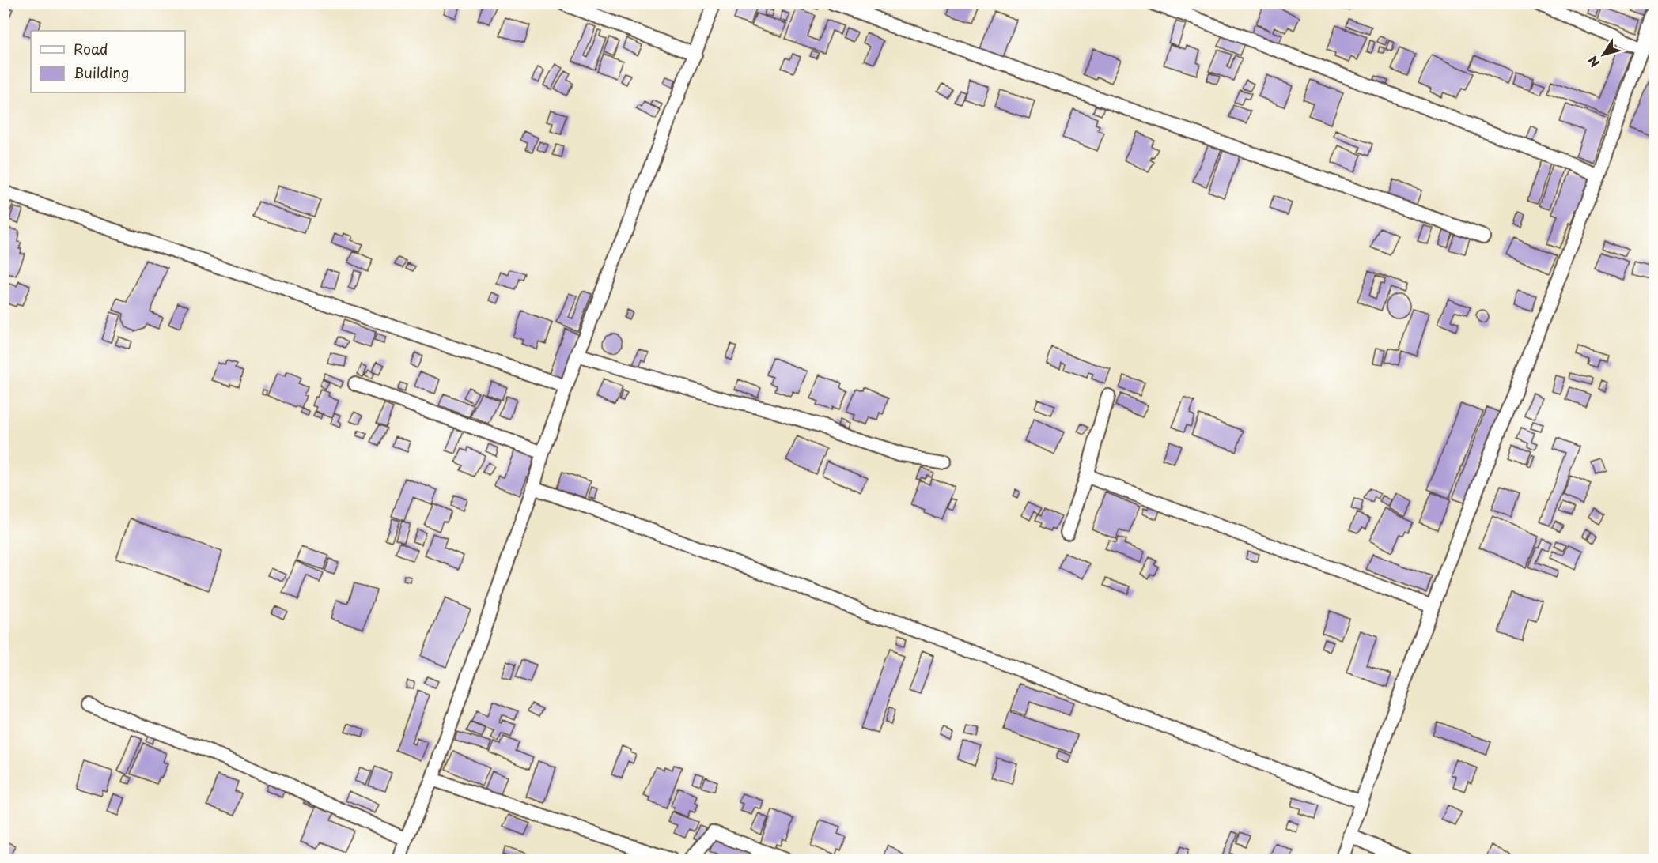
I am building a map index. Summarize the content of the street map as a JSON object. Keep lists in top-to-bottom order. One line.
{"legend":["Road","Building"],"north":"bottom left"}
